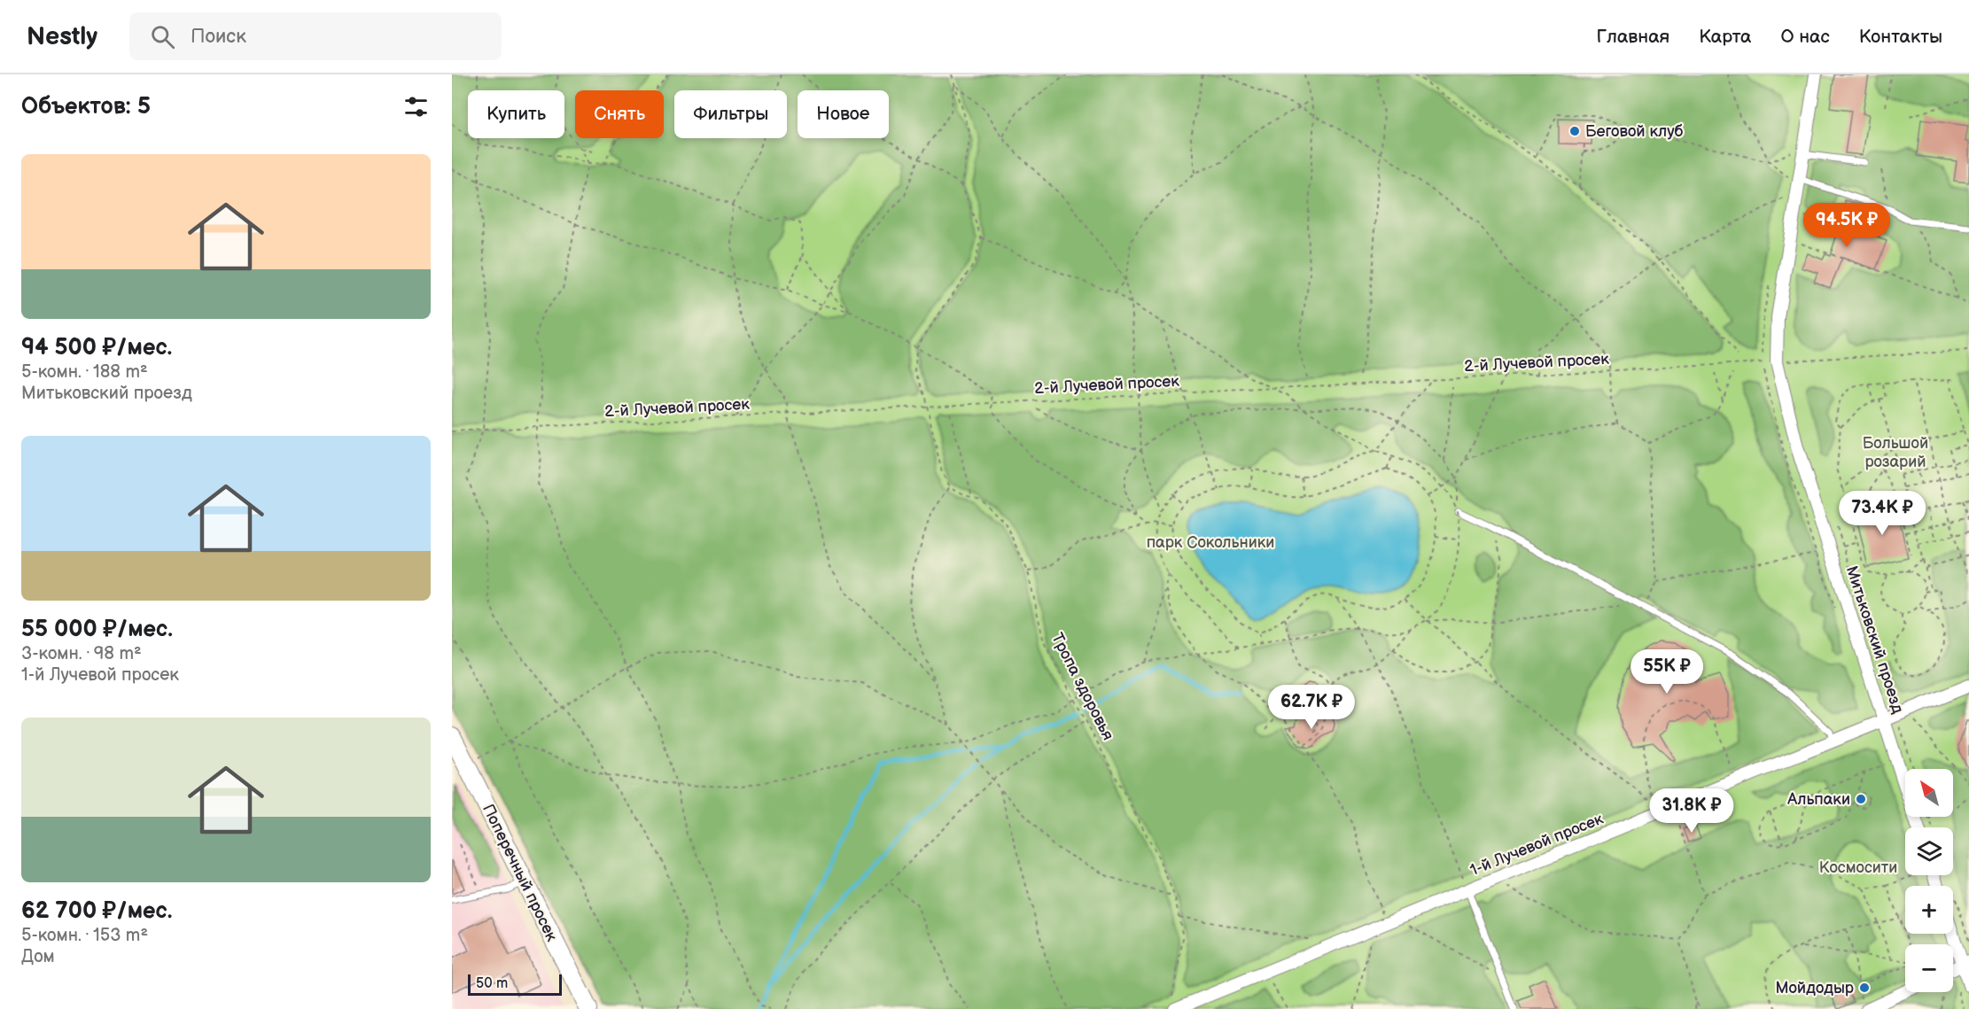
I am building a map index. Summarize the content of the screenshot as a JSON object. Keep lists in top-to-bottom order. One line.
{"streets":{"street":["Митьковский проезд","1-й Лучевой просек","Поперечный просек"],"path":["2-й Лучевой просек","Тропа здоровья"]},"crossings":[["Митьковский проезд","1-й Лучевой просек"],["Тропа здоровья","1-й Лучевой просек"]],"parks":["Большой розарий","парк Сокольники","Космосити"],"places":["Беговой клуб","Альпаки","Мойдодыр"],"scale_bar":"50 m","north":"top left","page":{"header":"Nestly","search":"Поиск","nav":["Главная","Карта","О нас","Контакты"],"heading":"Объектов: 5","chip":["Купить","Снять","Фильтры","Новое"],"list":[{"name":"94 500 ₽/мес.","note":"5-комн. · 188 m² · Митьковский проезд"},{"name":"55 000 ₽/мес.","note":"3-комн. · 98 m² · 1-й Лучевой просек"},{"name":"62 700 ₽/мес.","note":"5-комн. · 153 m² · Дом"}],"price":["94.5K ₽","73.4K ₽","55K ₽","62.7K ₽","31.8K ₽"],"map_buttons":["+","−"],"scale":"50 m"}}
